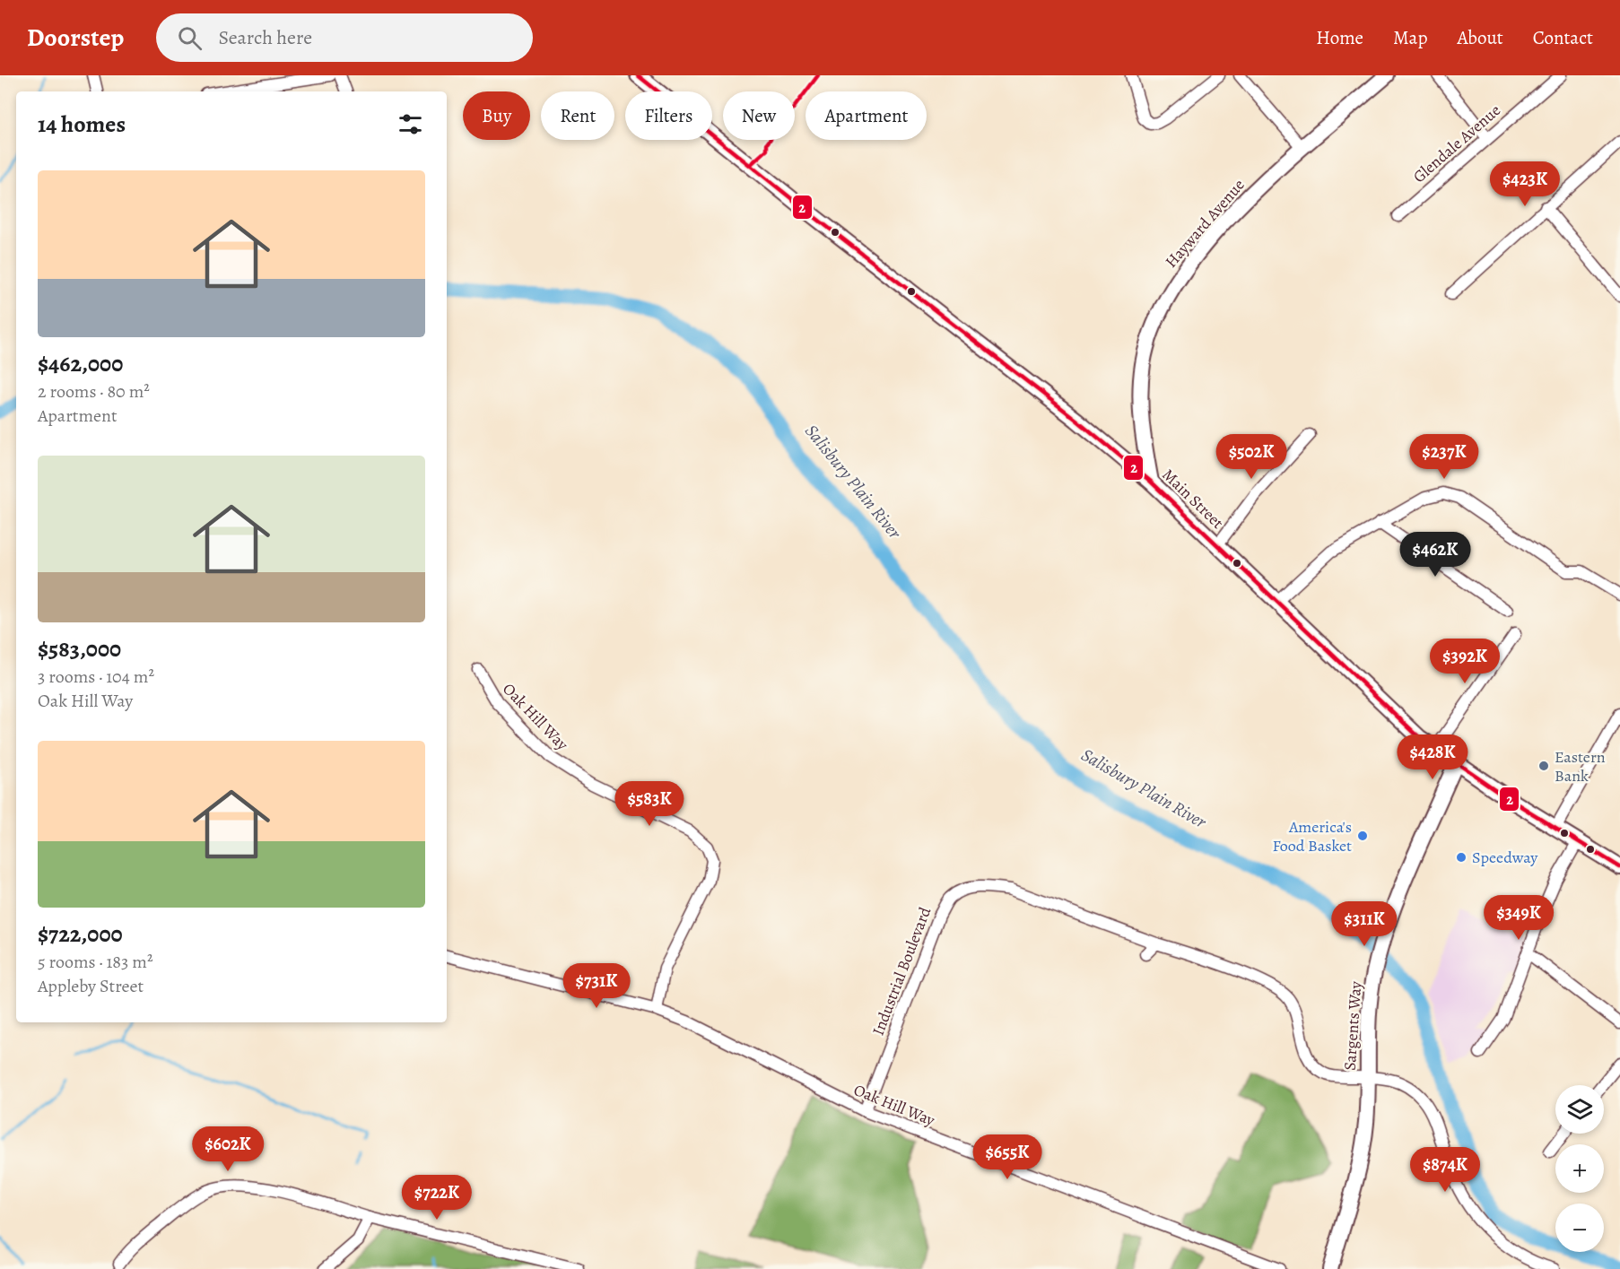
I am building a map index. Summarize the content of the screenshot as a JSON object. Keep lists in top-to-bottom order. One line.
{"streets":{"main road":["Hayward Avenue","Main Street","Sargents Way"],"street":["Glendale Avenue","Oak Hill Way","Industrial Boulevard"]},"crossings":[["Hayward Avenue","Main Street"],["Main Street","Sargents Way"],["Oak Hill Way","Industrial Boulevard"],["Industrial Boulevard","Sargents Way"]],"water":["Salisbury Plain River"],"places":["Eastern Bank","America's Food Basket","Speedway"],"lines":["transit line 2"],"page":{"header":"Doorstep","search":"Search here","nav":["Home","Map","About","Contact"],"chip":["Buy","Rent","Filters","New","Apartment"],"heading":"14 homes","list":[{"name":"$462,000","note":"2 rooms · 80 m² · Apartment"},{"name":"$583,000","note":"3 rooms · 104 m² · Oak Hill Way"},{"name":"$722,000","note":"5 rooms · 183 m² · Appleby Street"}],"price":["$423K","$502K","$237K","$462K","$392K","$428K","$583K","$349K","$311K","$731K","$602K","$655K","$874K","$722K"],"map_buttons":["+","−"]}}
